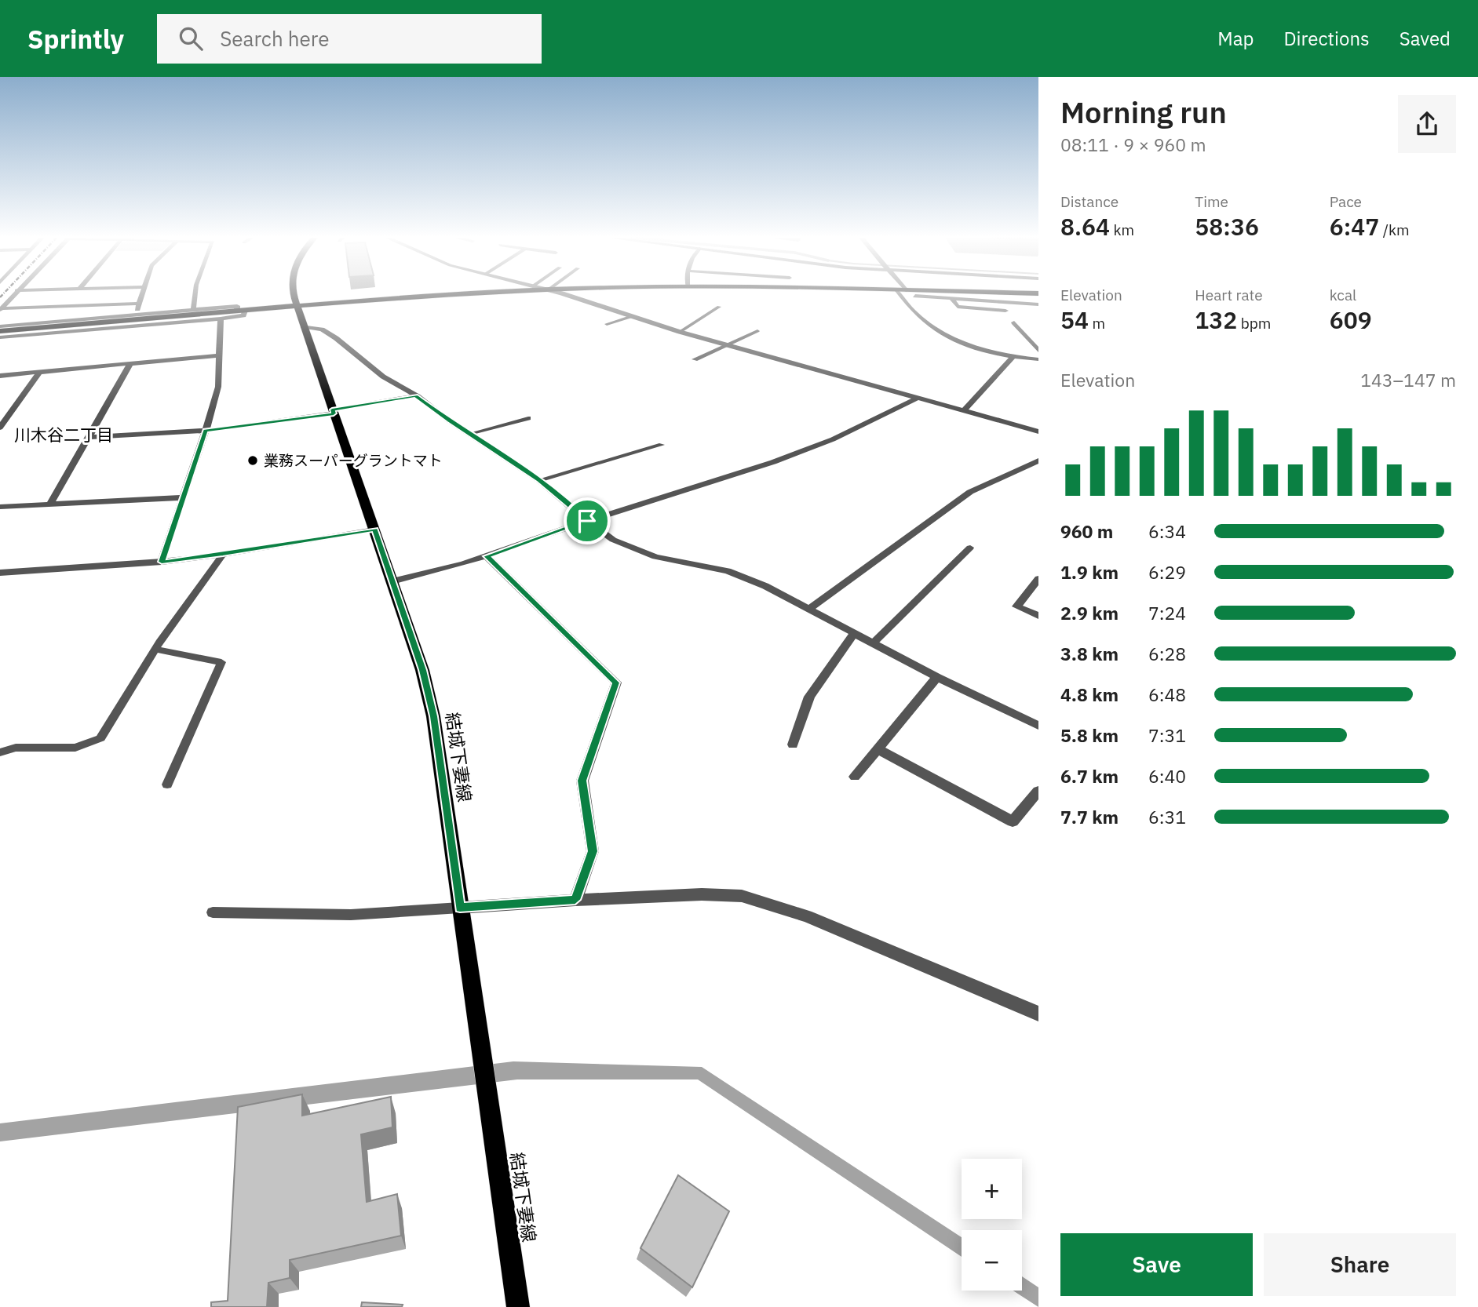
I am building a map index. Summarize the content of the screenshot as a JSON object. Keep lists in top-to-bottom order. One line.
{"streets":{"main road":["結城下妻線"]},"districts":["川木谷二丁目"],"places":["業務スーパーグラントマト"],"page":{"header":"Sprintly","search":"Search here","nav":["Map","Directions","Saved"],"heading":["Morning run","08:11 · 9 × 960 m"],"stats":[["Distance","8.64 km"],["Time","58:36"],["Pace","6:47 /km"],["Elevation","54 m"],["Heart rate","132 bpm"],["kcal","609"]],"chart":["Elevation","143–147 m"],"list":[{"name":"960 m","note":"6:34"},{"name":"1.9 km","note":"6:29"},{"name":"2.9 km","note":"7:24"},{"name":"3.8 km","note":"6:28"},{"name":"4.8 km","note":"6:48"},{"name":"5.8 km","note":"7:31"},{"name":"6.7 km","note":"6:40"},{"name":"7.7 km","note":"6:31"}],"map_buttons":["+","−"],"buttons":["Save","Share"]}}
